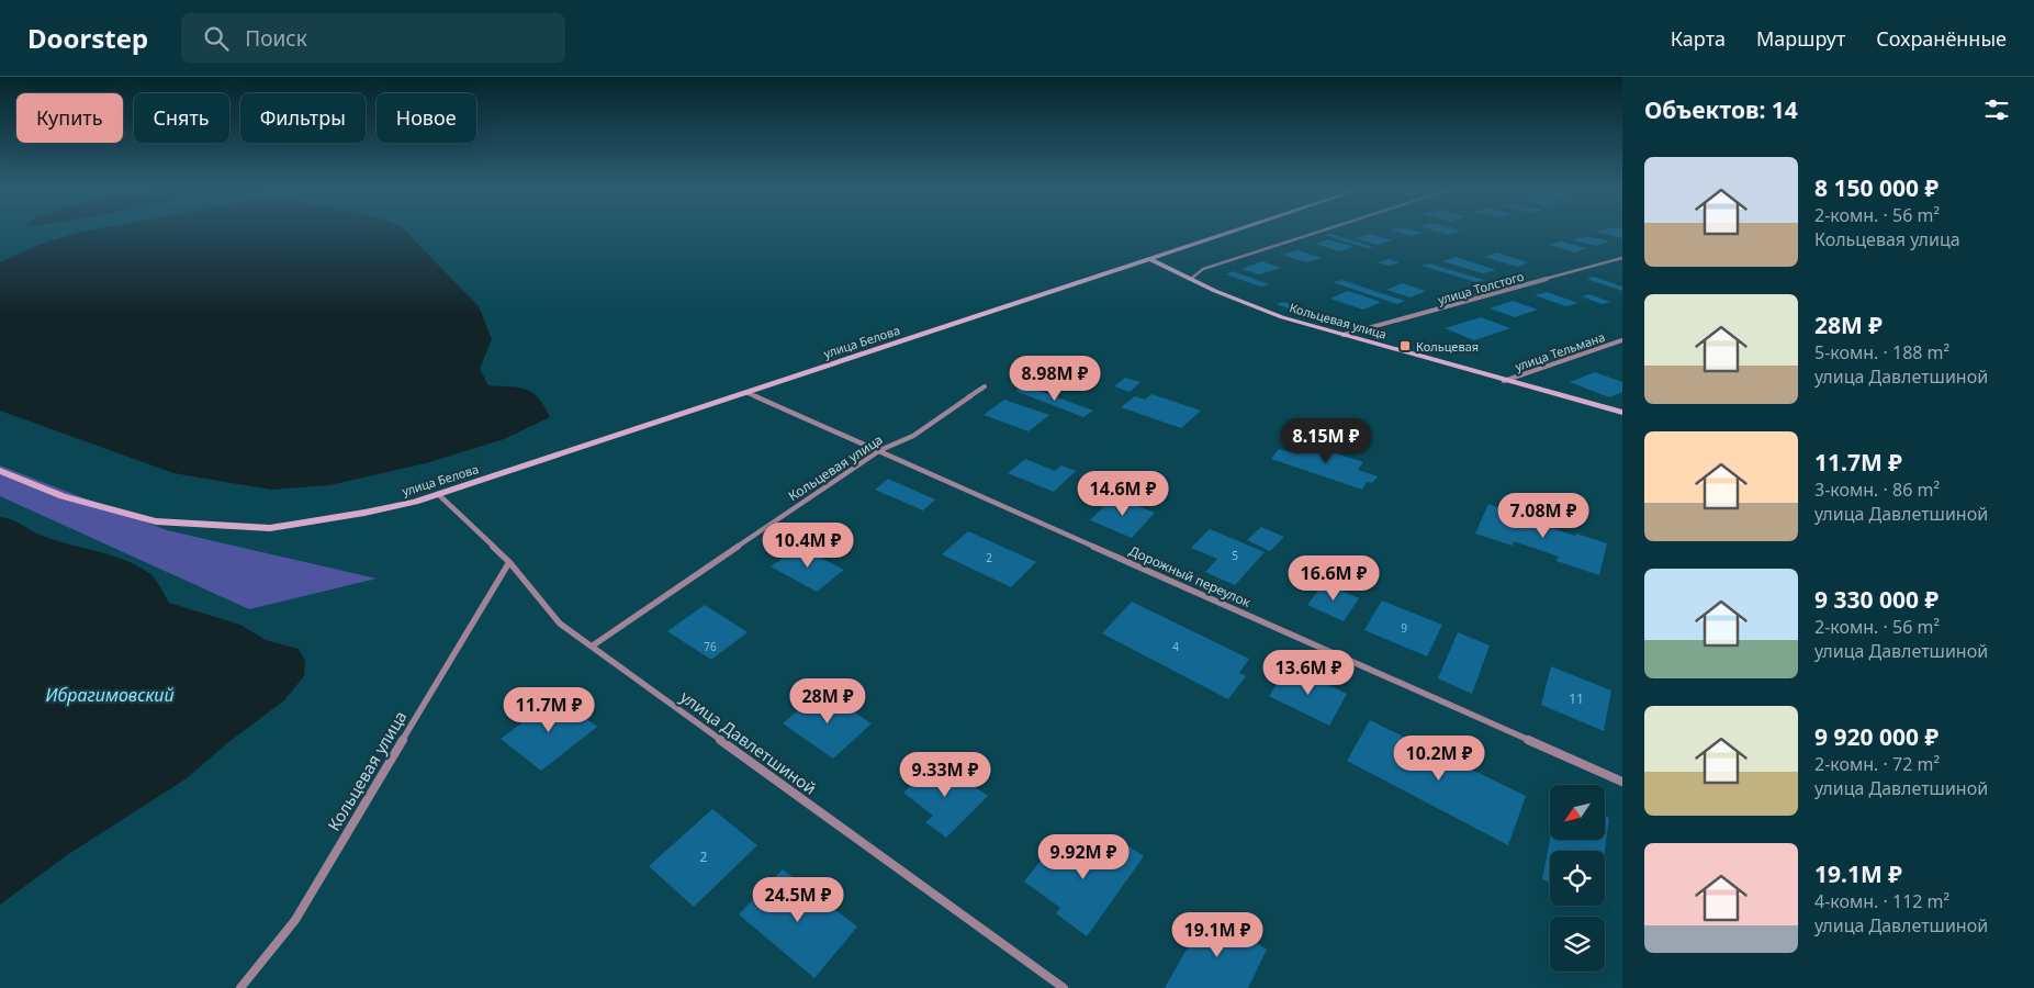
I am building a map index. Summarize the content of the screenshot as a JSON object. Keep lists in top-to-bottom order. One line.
{"streets":{"main road":["Кольцевая улица","улица Белова"],"street":["улица Толстого","улица Тельмана","Дорожный переулок","улица Давлетшиной"]},"crossings":[["улица Толстого","Кольцевая улица"],["Кольцевая улица","улица Белова"],["Кольцевая улица","улица Тельмана"],["Кольцевая улица","Дорожный переулок"],["Кольцевая улица","улица Давлетшиной"],["улица Белова","Дорожный переулок"],["улица Белова","улица Давлетшиной"]],"water":["Ибрагимовский"],"places":{"transit":["Кольцевая"]},"house_numbers":["5","2","9","76","4","11","2"],"north":"bottom left","page":{"header":"Doorstep","search":"Поиск","nav":["Карта","Маршрут","Сохранённые"],"heading":"Объектов: 14","chip":["Купить","Снять","Фильтры","Новое"],"list":[{"name":"8 150 000 ₽","note":"2-комн. · 56 m² · Кольцевая улица"},{"name":"28M ₽","note":"5-комн. · 188 m² · улица Давлетшиной"},{"name":"11.7M ₽","note":"3-комн. · 86 m² · улица Давлетшиной"},{"name":"9 330 000 ₽","note":"2-комн. · 56 m² · улица Давлетшиной"},{"name":"9 920 000 ₽","note":"2-комн. · 72 m² · улица Давлетшиной"},{"name":"19.1M ₽","note":"4-комн. · 112 m² · улица Давлетшиной"}],"price":["8.98M ₽","8.15M ₽","14.6M ₽","7.08M ₽","10.4M ₽","16.6M ₽","13.6M ₽","28M ₽","11.7M ₽","10.2M ₽","9.33M ₽","9.92M ₽","24.5M ₽","19.1M ₽"]}}
